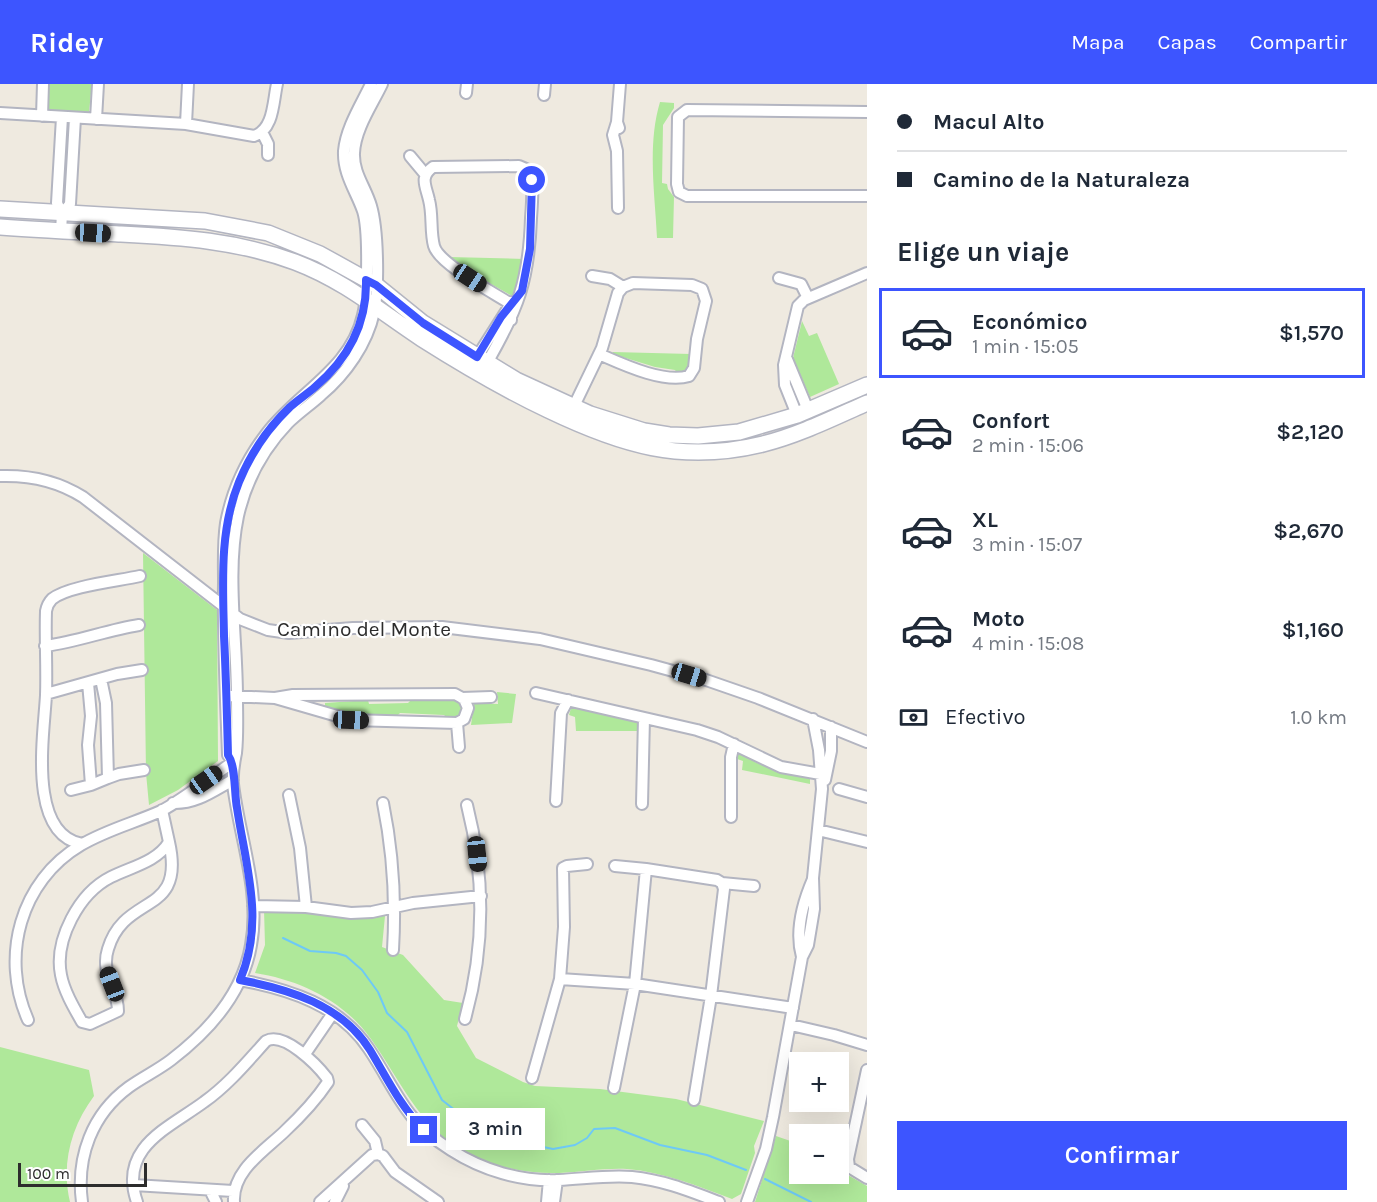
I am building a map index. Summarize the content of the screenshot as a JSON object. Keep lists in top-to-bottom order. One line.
{"streets":{"street":["Camino del Monte"]},"scale_bar":"100 m","page":{"header":"Ridey","nav":["Mapa","Capas","Compartir"],"banner":["Macul Alto","Camino de la Naturaleza"],"heading":"Elige un viaje","list":[{"name":"Económico","note":"1 min · 15:05","value":"$1,570"},{"name":"Confort","note":"2 min · 15:06","value":"$2,120"},{"name":"XL","note":"3 min · 15:07","value":"$2,670"},{"name":"Moto","note":"4 min · 15:08","value":"$1,160"}],"pay":["Efectivo","1.0 km"],"map_buttons":["+","−"],"bubble":"3 min","buttons":"Confirmar","scale":"100 m"}}
